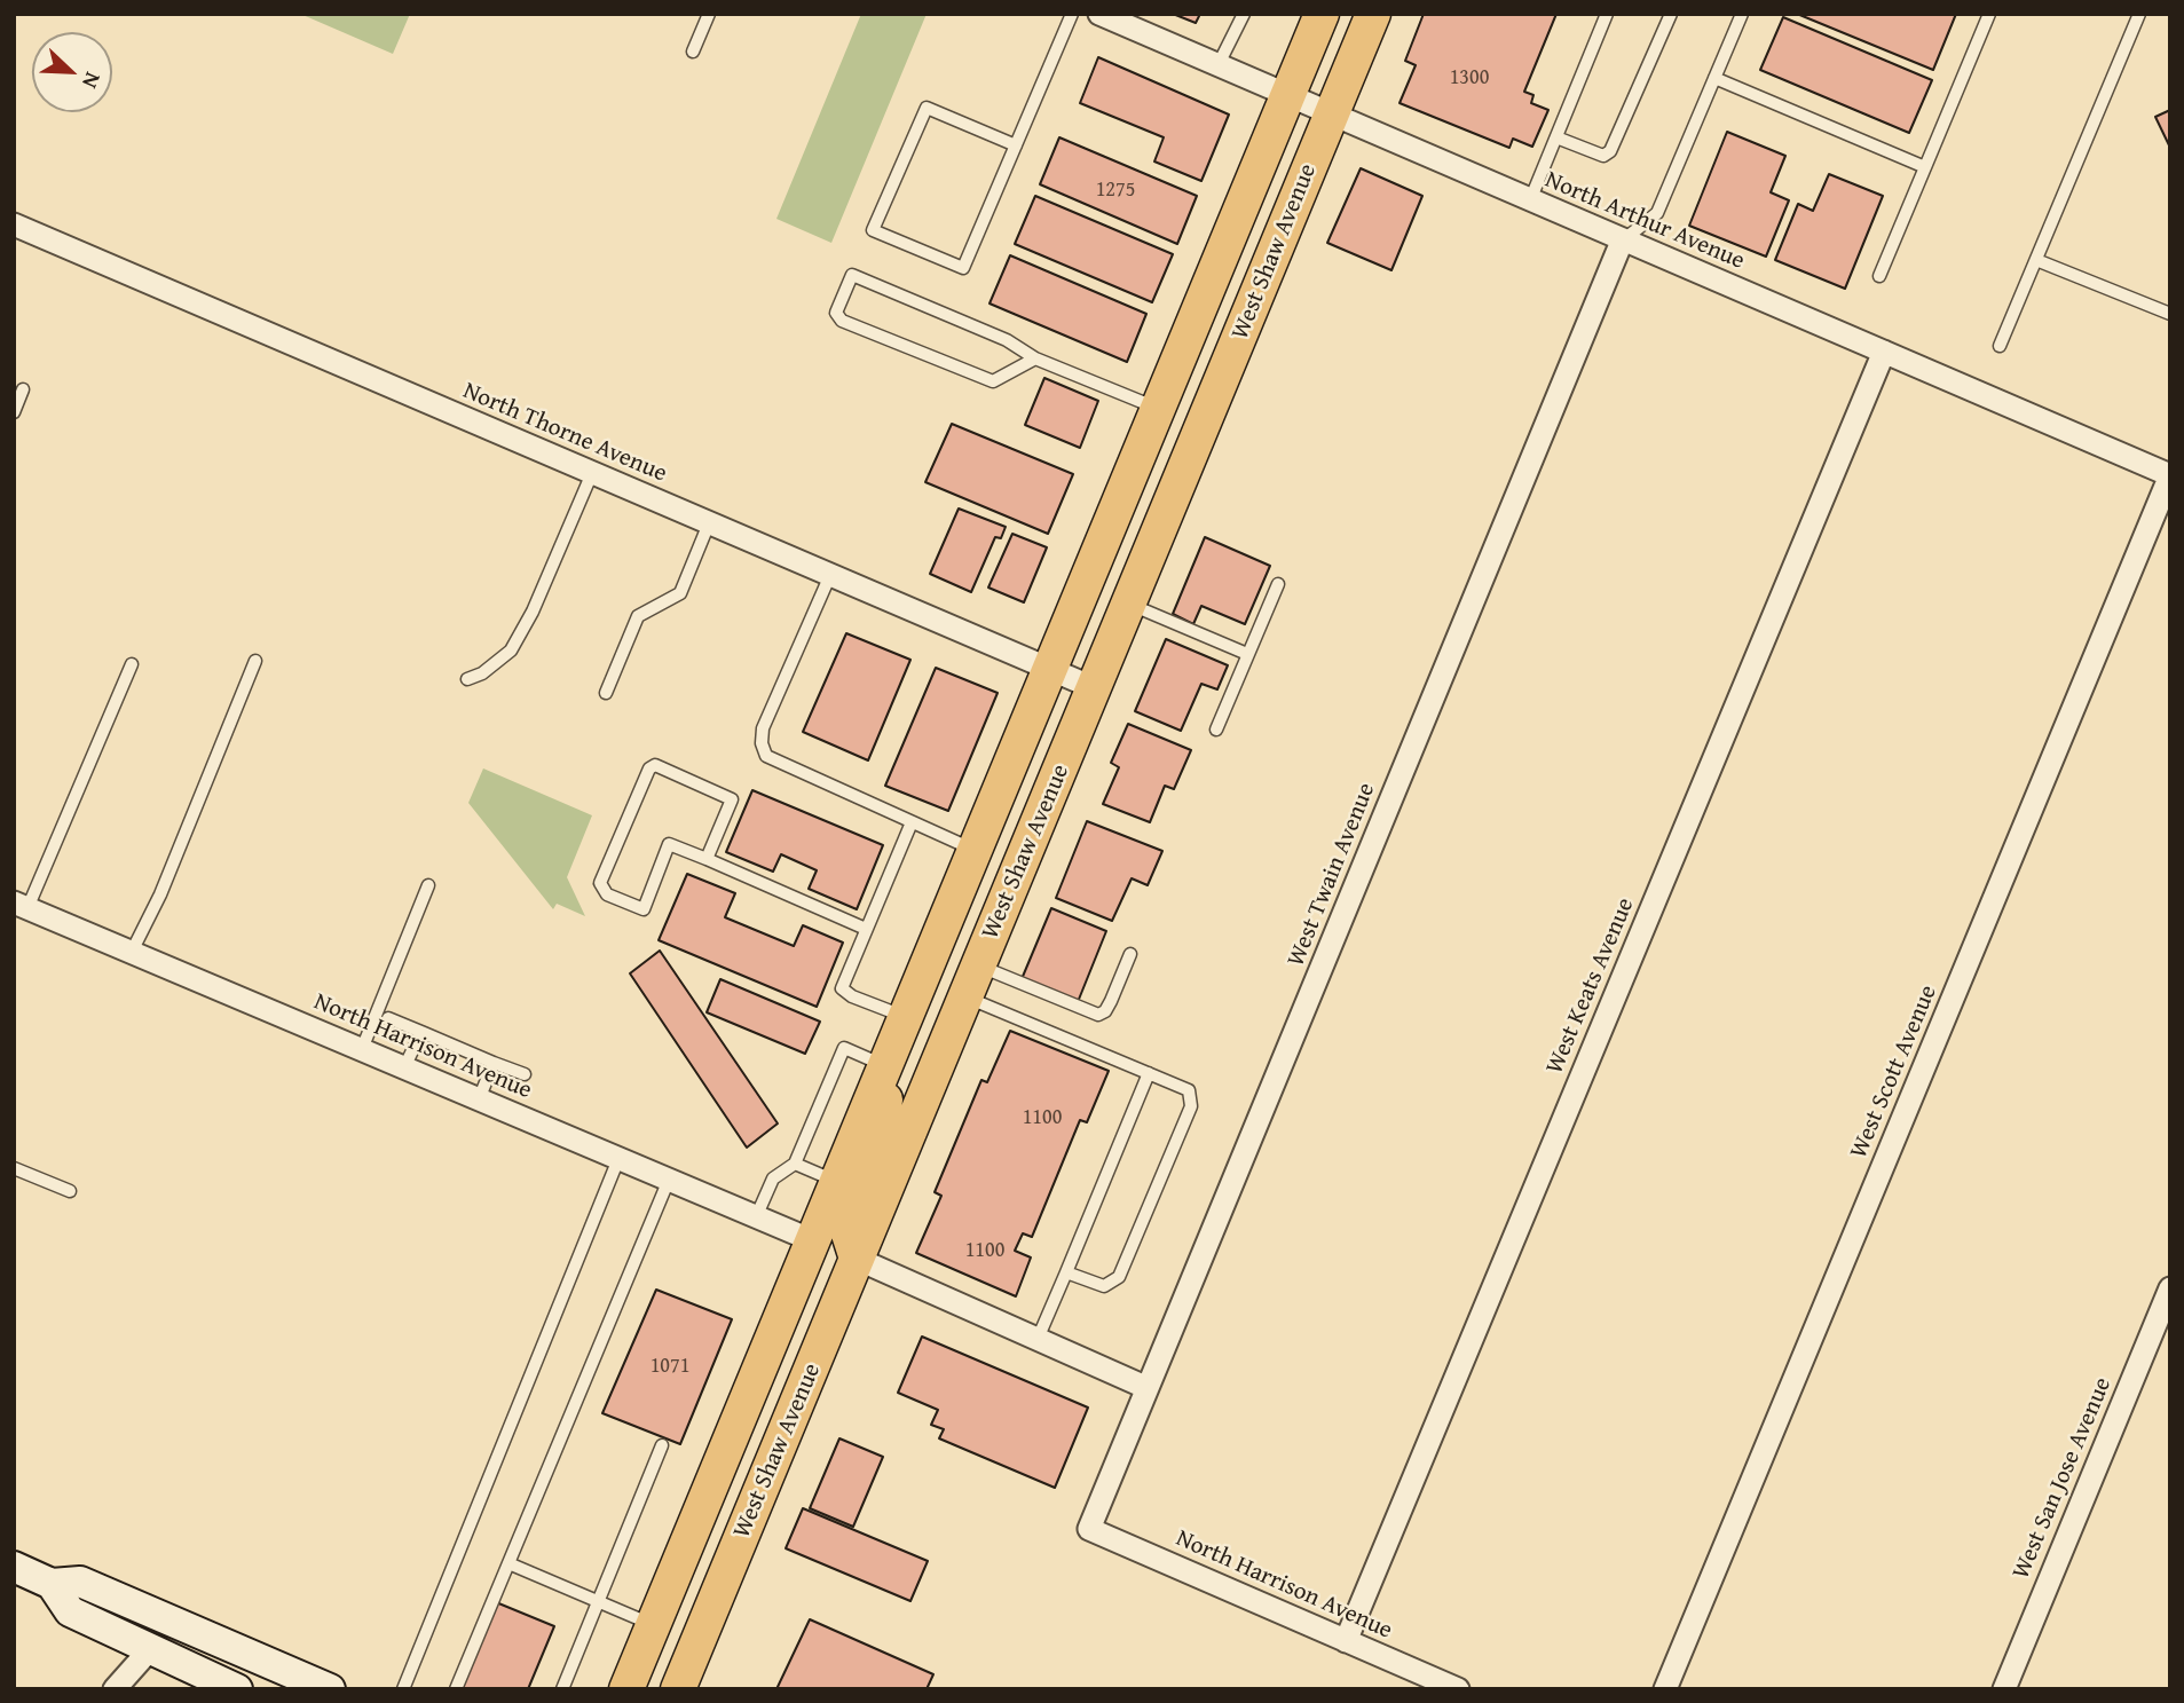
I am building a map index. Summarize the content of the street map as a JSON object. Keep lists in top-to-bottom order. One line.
{"streets":{"main road":["West Shaw Avenue"],"street":["North Arthur Avenue","North Thorne Avenue","West Twain Avenue","West Keats Avenue","North Harrison Avenue","West Scott Avenue","West San Jose Avenue"]},"crossings":[["North Arthur Avenue","West Shaw Avenue"],["North Arthur Avenue","West Twain Avenue"],["North Arthur Avenue","West Keats Avenue"],["North Arthur Avenue","West Scott Avenue"],["West Shaw Avenue","North Thorne Avenue"],["West Shaw Avenue","North Harrison Avenue"],["West Twain Avenue","North Harrison Avenue"],["West Keats Avenue","North Harrison Avenue"]],"house_numbers":["1300","1275","1100","1100","1071"],"north":"bottom right"}
